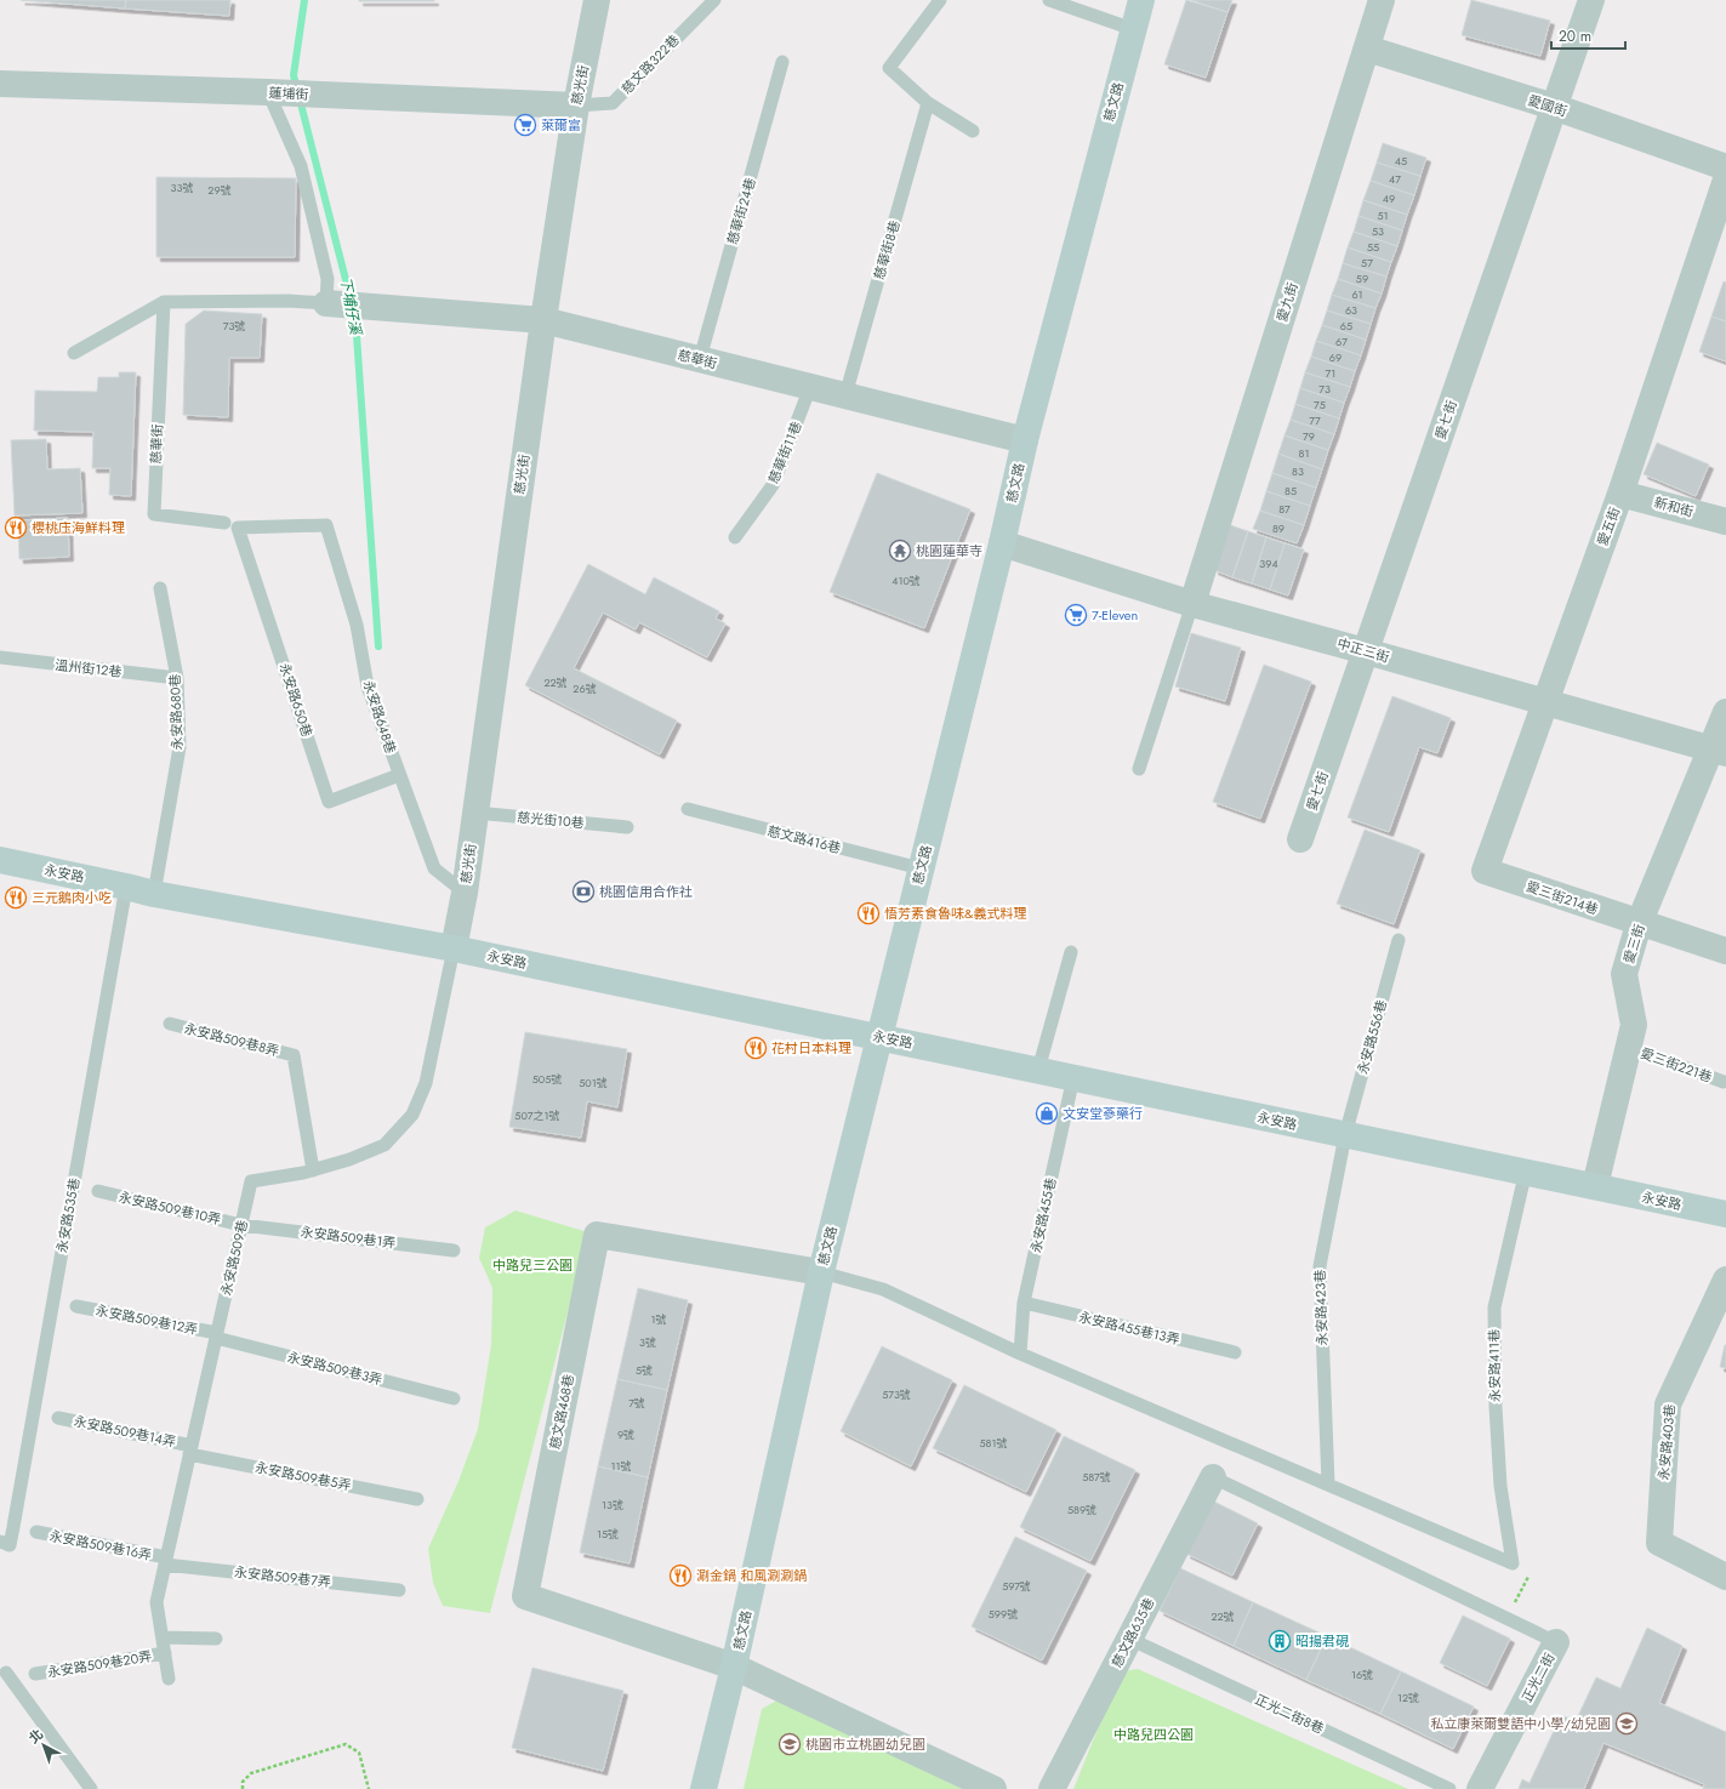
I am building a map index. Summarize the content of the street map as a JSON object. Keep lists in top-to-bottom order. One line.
{"streets":{"street":["慈光街","蓮埔街","慈文路","愛國街","愛九街","慈華街","愛七街","新和街","愛五街","中正三街","永安路","愛三街214巷","愛三街","慈文路468巷","永安路403巷","慈文路635巷","正光二街"],"lane":["慈文路322巷","慈華街24巷","慈華街8巷","慈華街11巷","溫州街12巷","永安路650巷","永安路680巷","永安路648巷","慈光街10巷","慈文路416巷","永安路556巷","永安路509巷8弄","愛三街221巷","永安路509巷10弄","永安路535巷","永安路455巷","永安路509巷1弄","永安路509巷","永安路423巷","永安路509巷12弄","永安路455巷13弄","永安路411巷","永安路509巷3弄","永安路509巷14弄","永安路509巷5弄","永安路509巷16弄","永安路509巷7弄","永安路509巷20弄","正光二街8巷"]},"crossings":[["慈文路322巷","慈光街"],["慈文路322巷","蓮埔街"],["慈光街","蓮埔街"],["慈光街","慈華街"],["慈光街","永安路648巷"],["慈光街","慈光街10巷"],["慈光街","永安路"],["慈光街","永安路509巷"],["慈文路","慈華街"],["慈文路","中正三街"],["慈文路","慈文路416巷"],["慈文路","永安路"],["慈文路","慈文路468巷"],["愛國街","愛九街"],["愛國街","愛七街"],["慈華街24巷","慈華街"],["慈華街8巷","慈華街"],["愛九街","中正三街"],["慈華街","慈華街11巷"],["愛七街","中正三街"],["新和街","愛五街"],["愛五街","中正三街"],["愛五街","愛三街214巷"],["中正三街","愛三街"],["溫州街12巷","永安路680巷"],["永安路650巷","永安路648巷"],["永安路680巷","永安路"],["永安路","愛三街"],["永安路","永安路556巷"],["永安路","永安路535巷"],["永安路","永安路455巷"],["永安路","永安路509巷"],["永安路","永安路423巷"],["永安路","永安路411巷"],["愛三街214巷","愛三街"],["愛三街","愛三街221巷"],["永安路556巷","永安路423巷"],["永安路509巷8弄","永安路509巷"],["永安路509巷10弄","永安路509巷1弄"],["永安路509巷10弄","永安路509巷"],["永安路455巷","永安路455巷13弄"],["永安路509巷1弄","永安路509巷"],["永安路509巷","永安路509巷12弄"],["永安路509巷","永安路509巷3弄"],["永安路509巷","永安路509巷14弄"],["永安路509巷","永安路509巷5弄"],["永安路509巷","永安路509巷16弄"],["永安路509巷","永安路509巷7弄"],["永安路509巷","永安路509巷20弄"],["永安路509巷12弄","永安路509巷3弄"],["永安路509巷14弄","永安路509巷5弄"],["永安路509巷16弄","永安路509巷7弄"],["慈文路635巷","正光二街8巷"]],"water":["下埔仔溪"],"parks":["中路兒三公園","中路兒四公園"],"places":{"supermarket":["萊爾富","7-Eleven"],"restaurant":["櫻桃庒海鮮料理","三元鵝肉小吃","悟芳素食魯味&義式料理","花村日本料理","涮金鍋 和風涮涮鍋"],"temple":["桃園蓮華寺"],"bank":["桃園信用合作社"],"shop":["文安堂蔘藥行"],"building":["昭揚君硯"],"school or university":["私立康萊爾雙語中小學/幼兒園","桃園市立桃園幼兒園"]},"house_numbers":["45","47","33號","29號","49","51","53","55","57","59","61","63","73號","65","67","69","71","73","75","77","79","81","83","85","87","89","394","410號","22號","26號","505號","501號","507之1號","1號","3號","5號","573號","7號","9號","581號","11號","587號","13號","589號","15號","597號","599號","22號","16號","12號"],"scale_bar":"20 m","north":"top left"}
